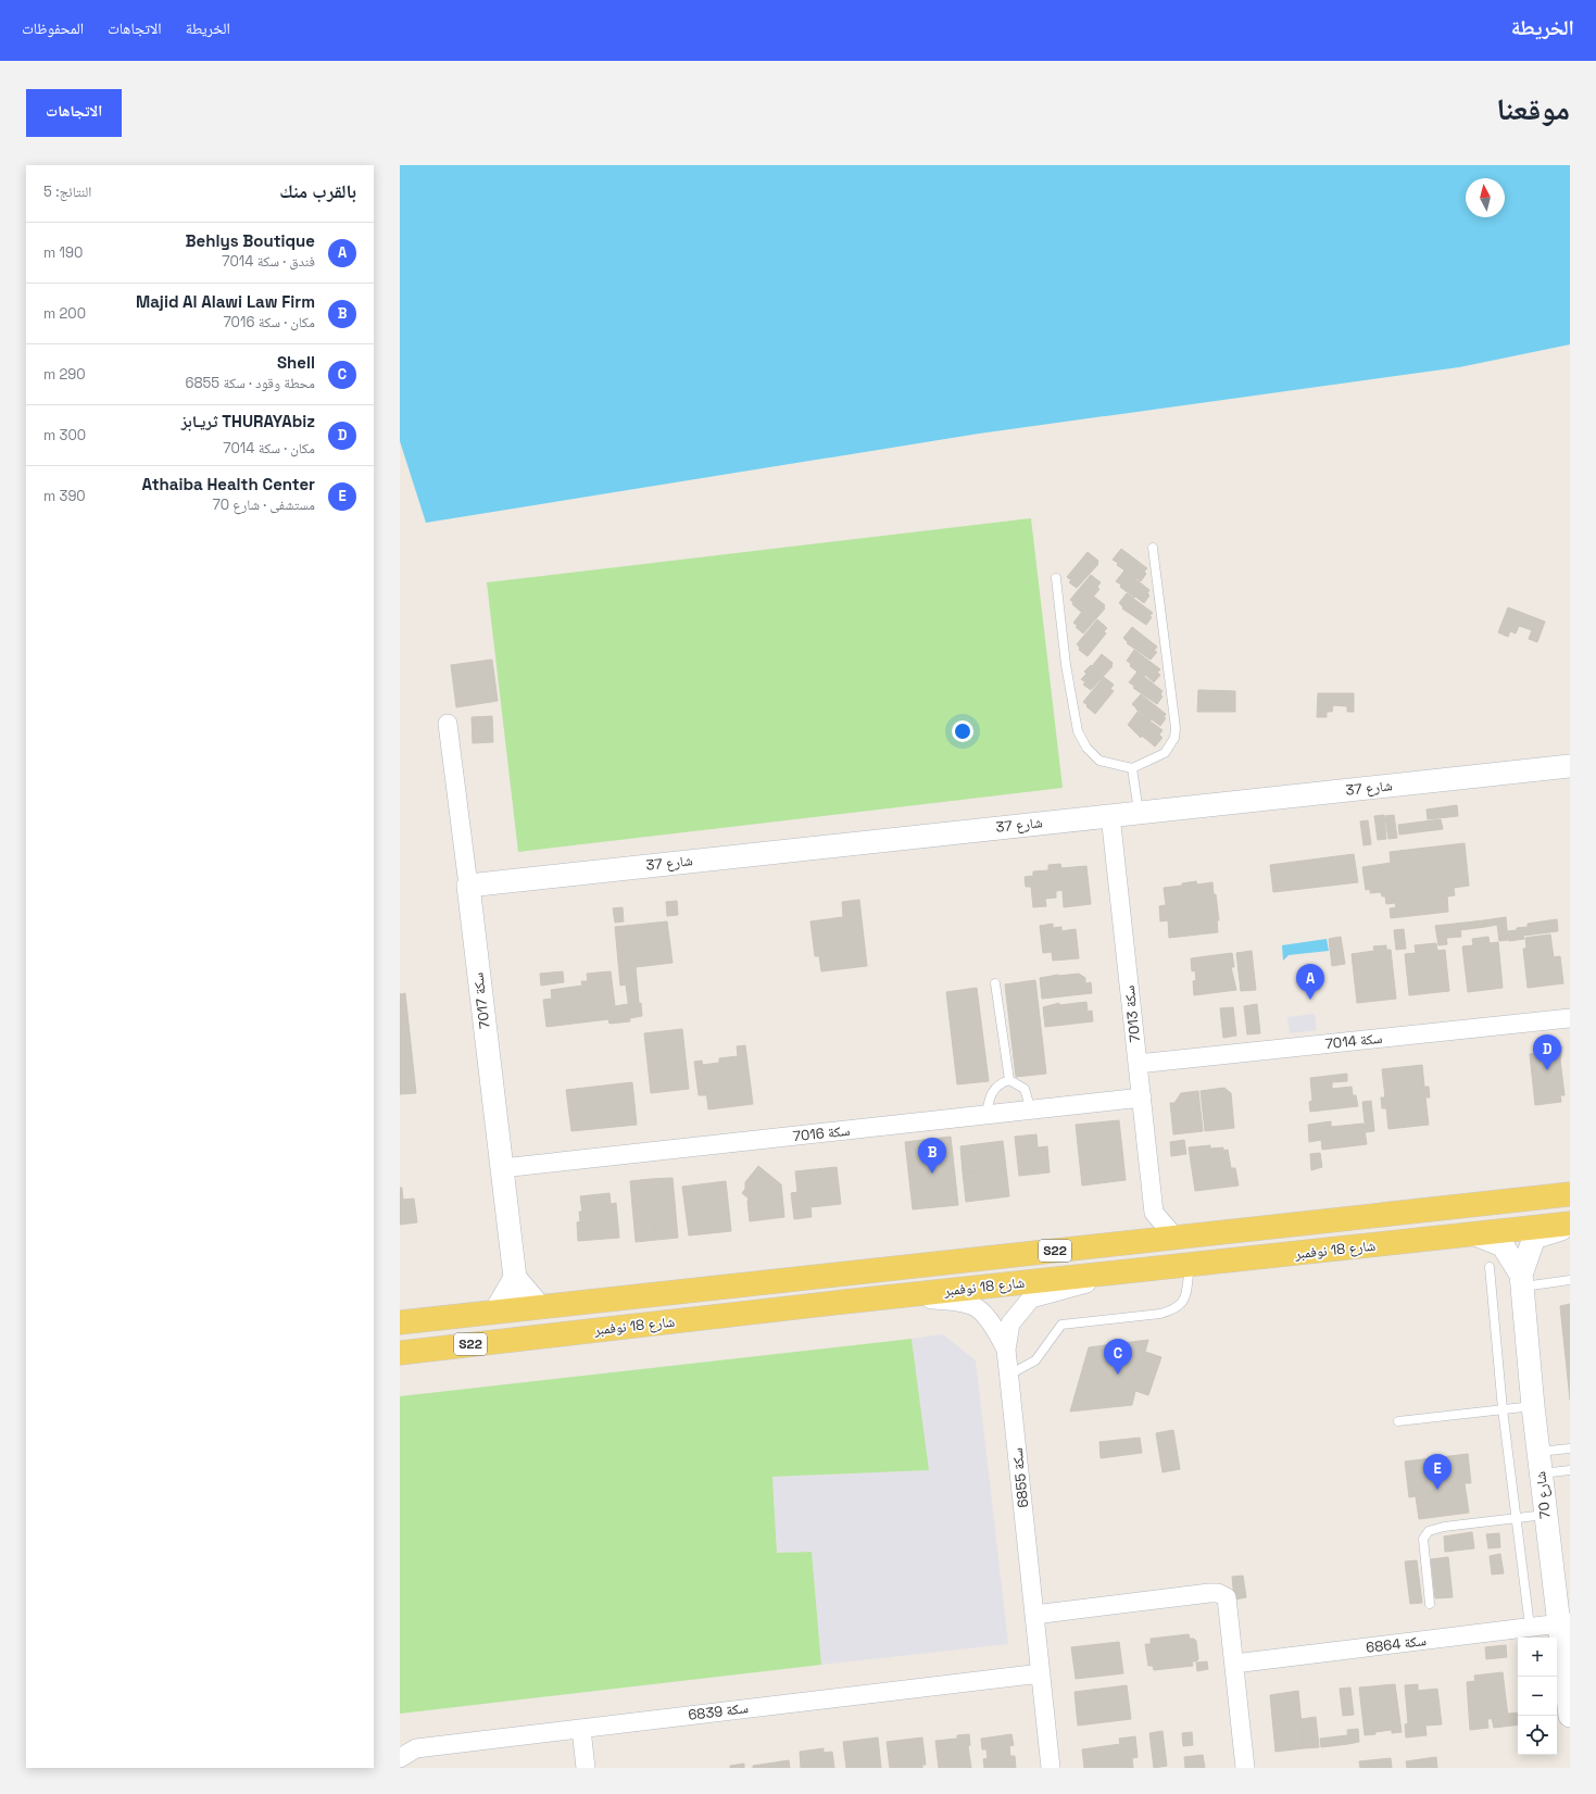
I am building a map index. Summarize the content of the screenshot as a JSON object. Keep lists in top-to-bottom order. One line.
{"streets":{"main road":["شارع 18 نوفمبر","S22"],"street":["شارع 37","سكة 7017","سكة 7013","سكة 7014","سكة 7016","سكة 6855","شارع 70","سكة 6864","سكة 6839"]},"crossings":[["شارع 37","سكة 7017"],["شارع 37","سكة 7013"],["سكة 7017","سكة 7016"],["سكة 7013","سكة 7014"],["سكة 7013","سكة 7016"],["شارع 18 نوفمبر","سكة 6855"],["شارع 18 نوفمبر","شارع 70"],["سكة 6855","سكة 6839"],["شارع 70","سكة 6864"]],"north":"top","page":{"header":"الخريطة","nav":["الخريطة","الاتجاهات","المحفوظات"],"title":"موقعنا","buttons":"الاتجاهات","heading":["بالقرب منك","النتائج: 5"],"list":[{"mark":"A","name":"Behlys Boutique","note":"فندق · سكة 7014","value":"190 m"},{"mark":"B","name":"Majid Al Alawi Law Firm","note":"مكان · سكة 7016","value":"200 m"},{"mark":"C","name":"Shell","note":"محطة وقود · سكة 6855","value":"290 m"},{"mark":"D","name":"THURAYAbiz ثريـابز","note":"مكان · سكة 7014","value":"300 m"},{"mark":"E","name":"Athaiba Health Center","note":"مستشفى · شارع 70","value":"390 m"}],"pins":["A","D","B","C","E"],"map_buttons":["+","−"]}}
